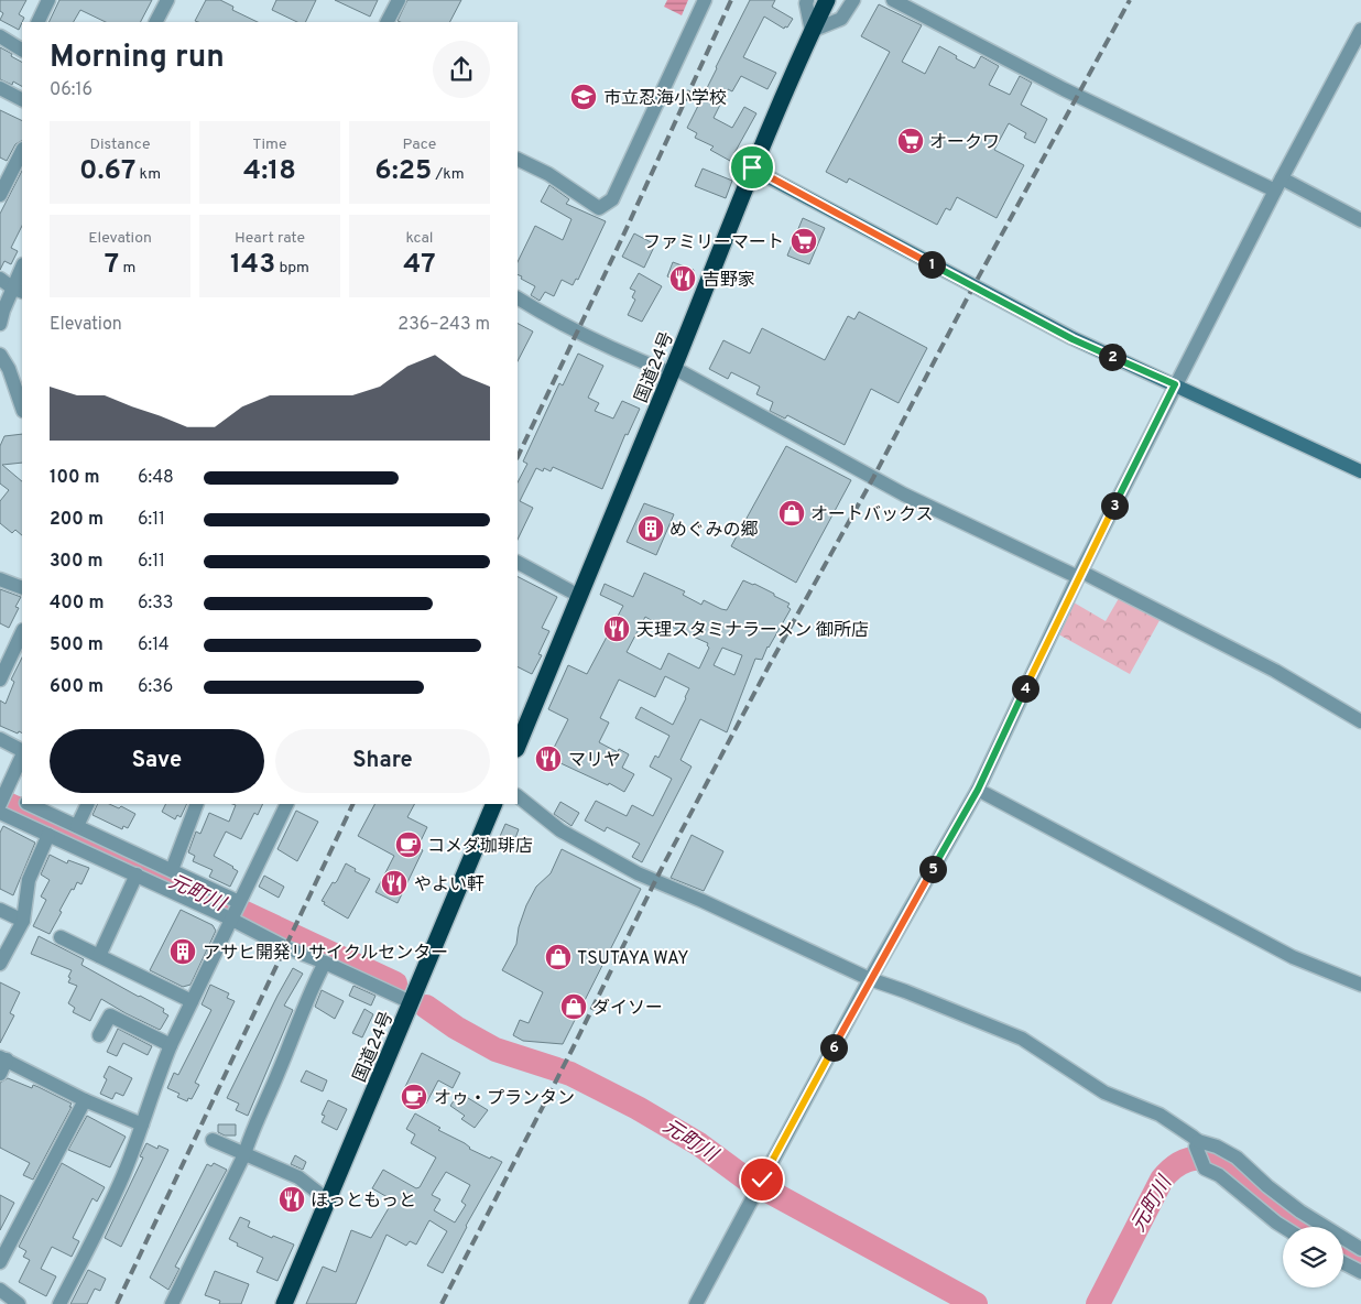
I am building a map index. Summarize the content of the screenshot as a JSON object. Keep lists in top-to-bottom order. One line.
{"streets":{"highway":["国道24号"]},"water":["元町川"],"places":{"school or university":["市立忍海小学校"],"supermarket":["オークワ","ファミリーマート"],"restaurant":["吉野家","天理スタミナラーメン 御所店","マリヤ","やよい軒","ほっともっと"],"shop":["オートバックス","TSUTAYA WAY","ダイソー"],"building":["めぐみの郷","アサヒ開発リサイクルセンター"],"cafe":["コメダ珈琲店","オゥ・プランタン"]},"page":{"heading":["Morning run","06:16"],"stats":[["Distance","0.67 km"],["Time","4:18"],["Pace","6:25 /km"],["Elevation","7 m"],["Heart rate","143 bpm"],["kcal","47"]],"pins":["1","2","3","4","5","6"],"chart":["Elevation","236–243 m"],"list":[{"name":"100 m","note":"6:48"},{"name":"200 m","note":"6:11"},{"name":"300 m","note":"6:11"},{"name":"400 m","note":"6:33"},{"name":"500 m","note":"6:14"},{"name":"600 m","note":"6:36"}],"buttons":["Save","Share"]}}
